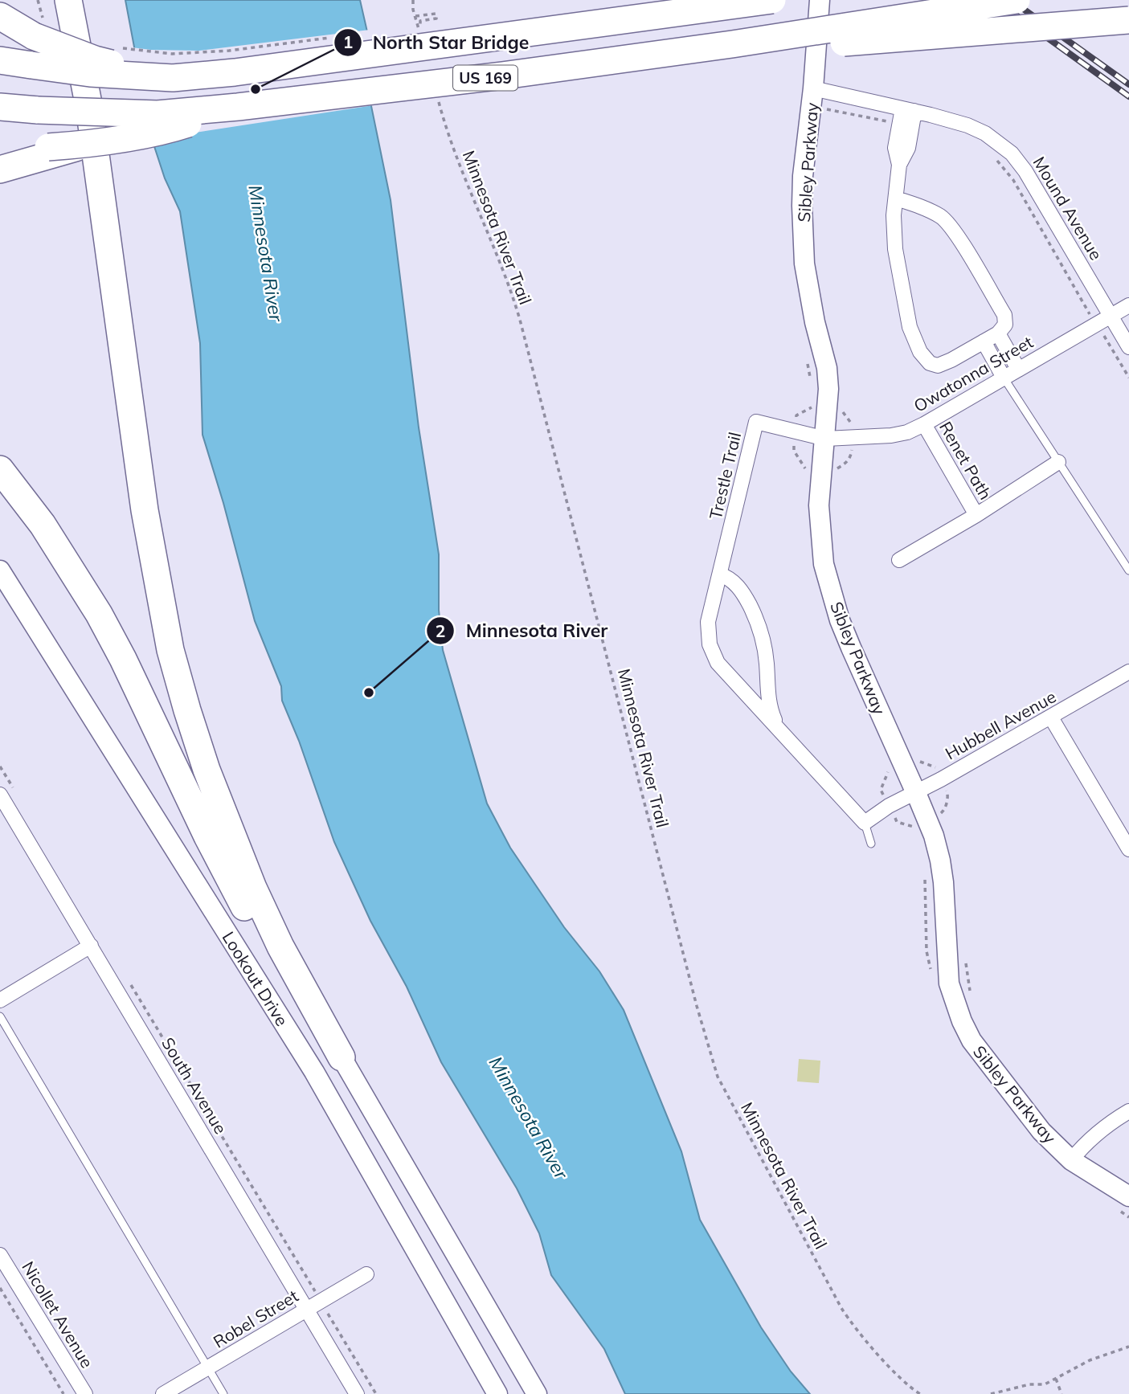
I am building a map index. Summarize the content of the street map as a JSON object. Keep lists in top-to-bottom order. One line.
{"streets":{"highway":["US 169"],"main road":["Sibley Parkway","Lookout Drive"],"street":["Mound Avenue","Owatonna Street","Renet Path","Trestle Trail","Hubbell Avenue","South Avenue","Nicollet Avenue","Robel Street"],"path":["Minnesota River Trail"]},"crossings":[["Sibley Parkway","Mound Avenue"],["Sibley Parkway","Owatonna Street"],["Sibley Parkway","Trestle Trail"],["Sibley Parkway","Hubbell Avenue"],["Mound Avenue","Owatonna Street"],["Owatonna Street","Renet Path"],["Owatonna Street","Trestle Trail"],["Trestle Trail","Hubbell Avenue"],["South Avenue","Robel Street"]],"water":["Minnesota River"],"places":["North Star Bridge","Minnesota River"]}
